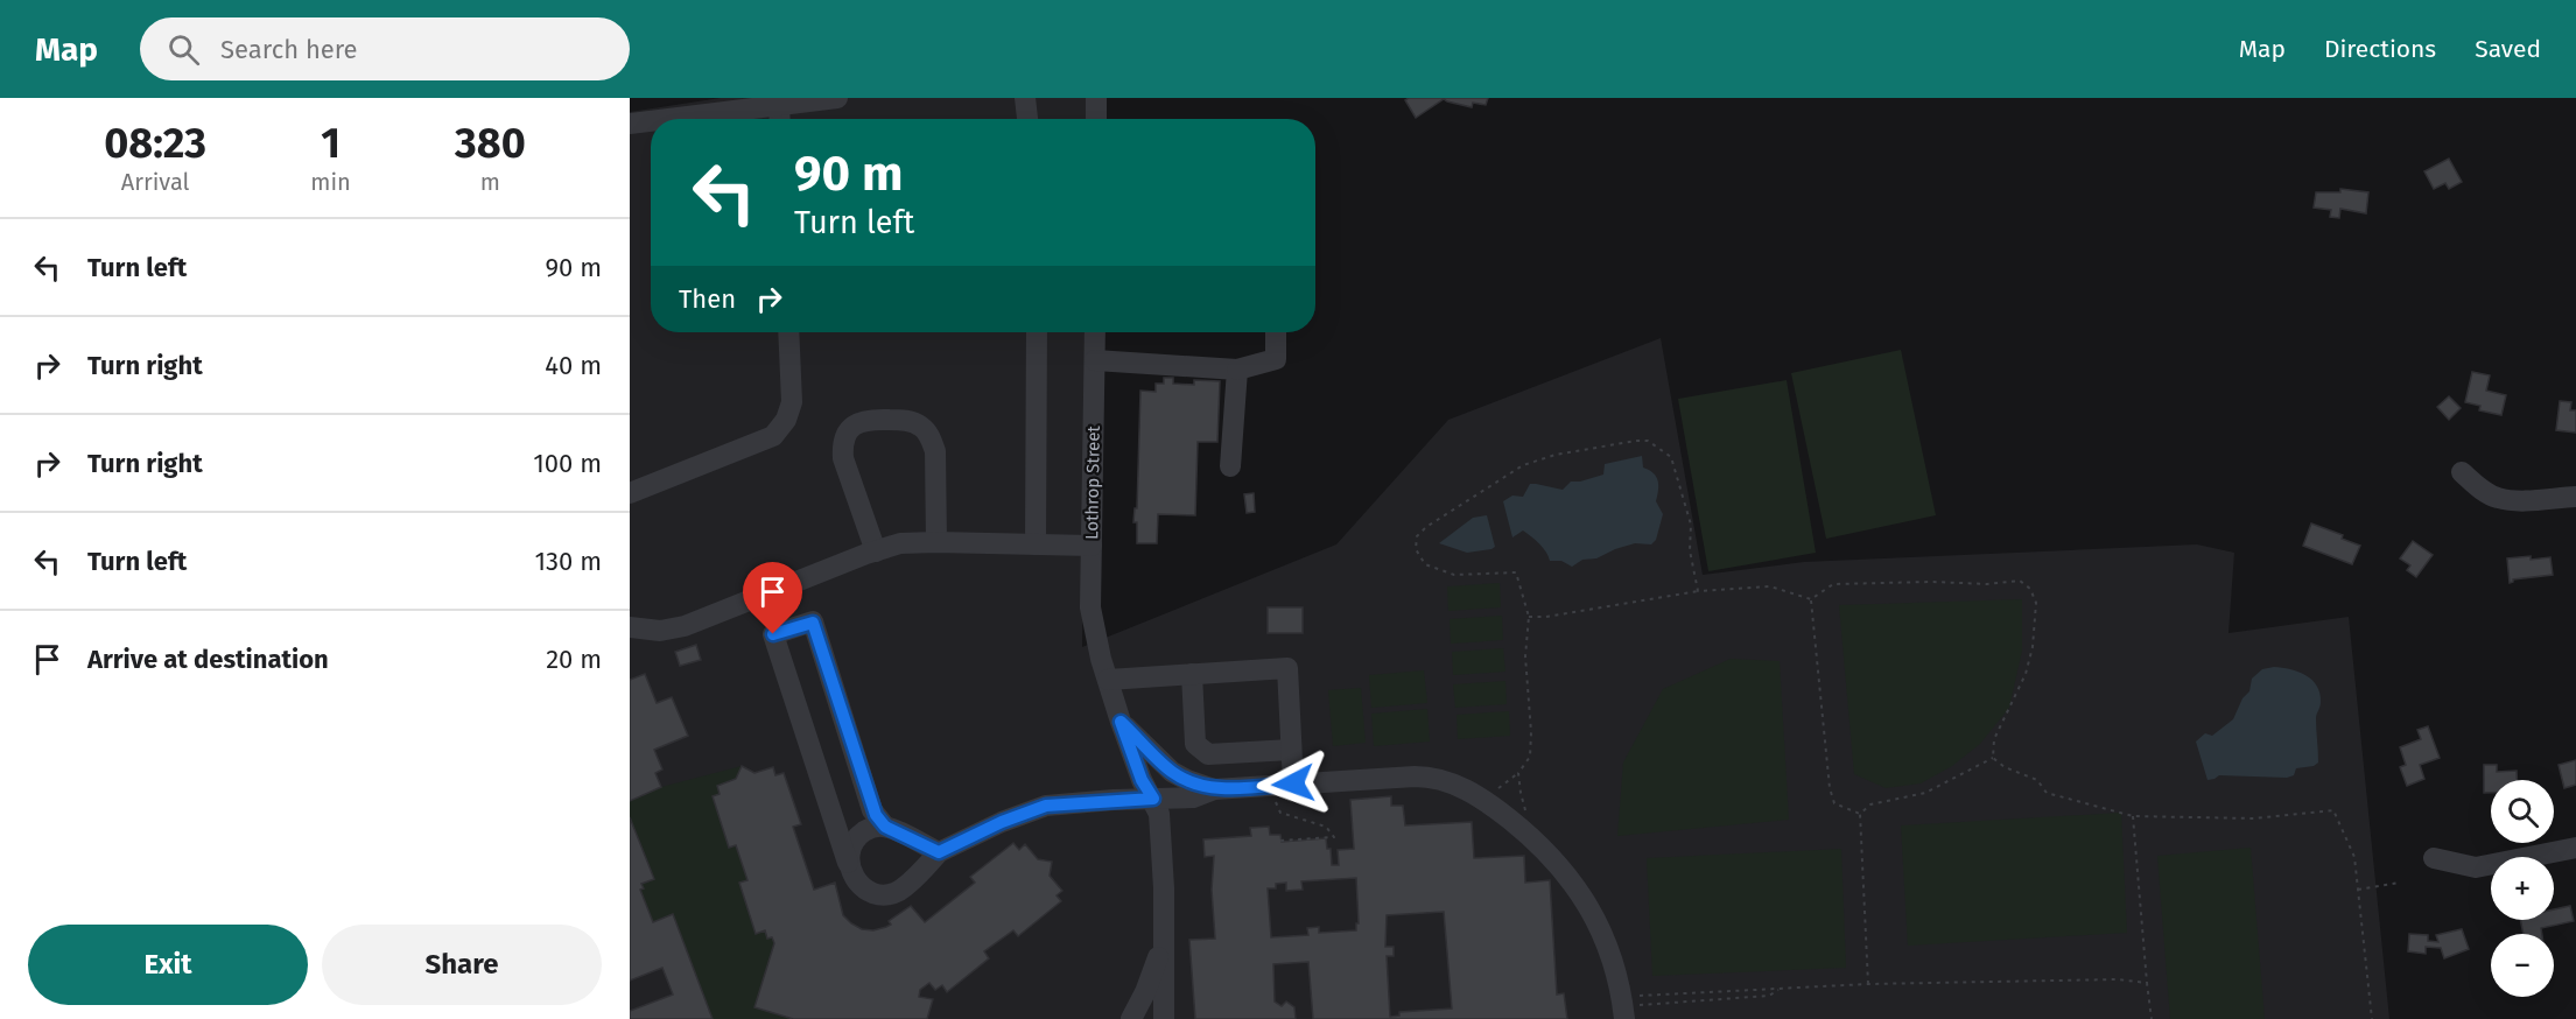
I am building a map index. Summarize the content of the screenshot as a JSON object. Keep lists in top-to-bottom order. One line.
{"streets":{"street":["Lothrop Street"]},"page":{"header":"Map","search":"Search here","nav":["Map","Directions","Saved"],"eta":["08:23","Arrival","1","min","380","m"],"turn":["90 m","Turn left"],"list":[{"name":"Turn left","value":"90 m"},{"name":"Turn right","value":"40 m"},{"name":"Turn right","value":"100 m"},{"name":"Turn left","value":"130 m"},{"name":"Arrive at destination","value":"20 m"}],"then":"Then","map_buttons":["+","−"],"buttons":["Exit","Share"]}}
